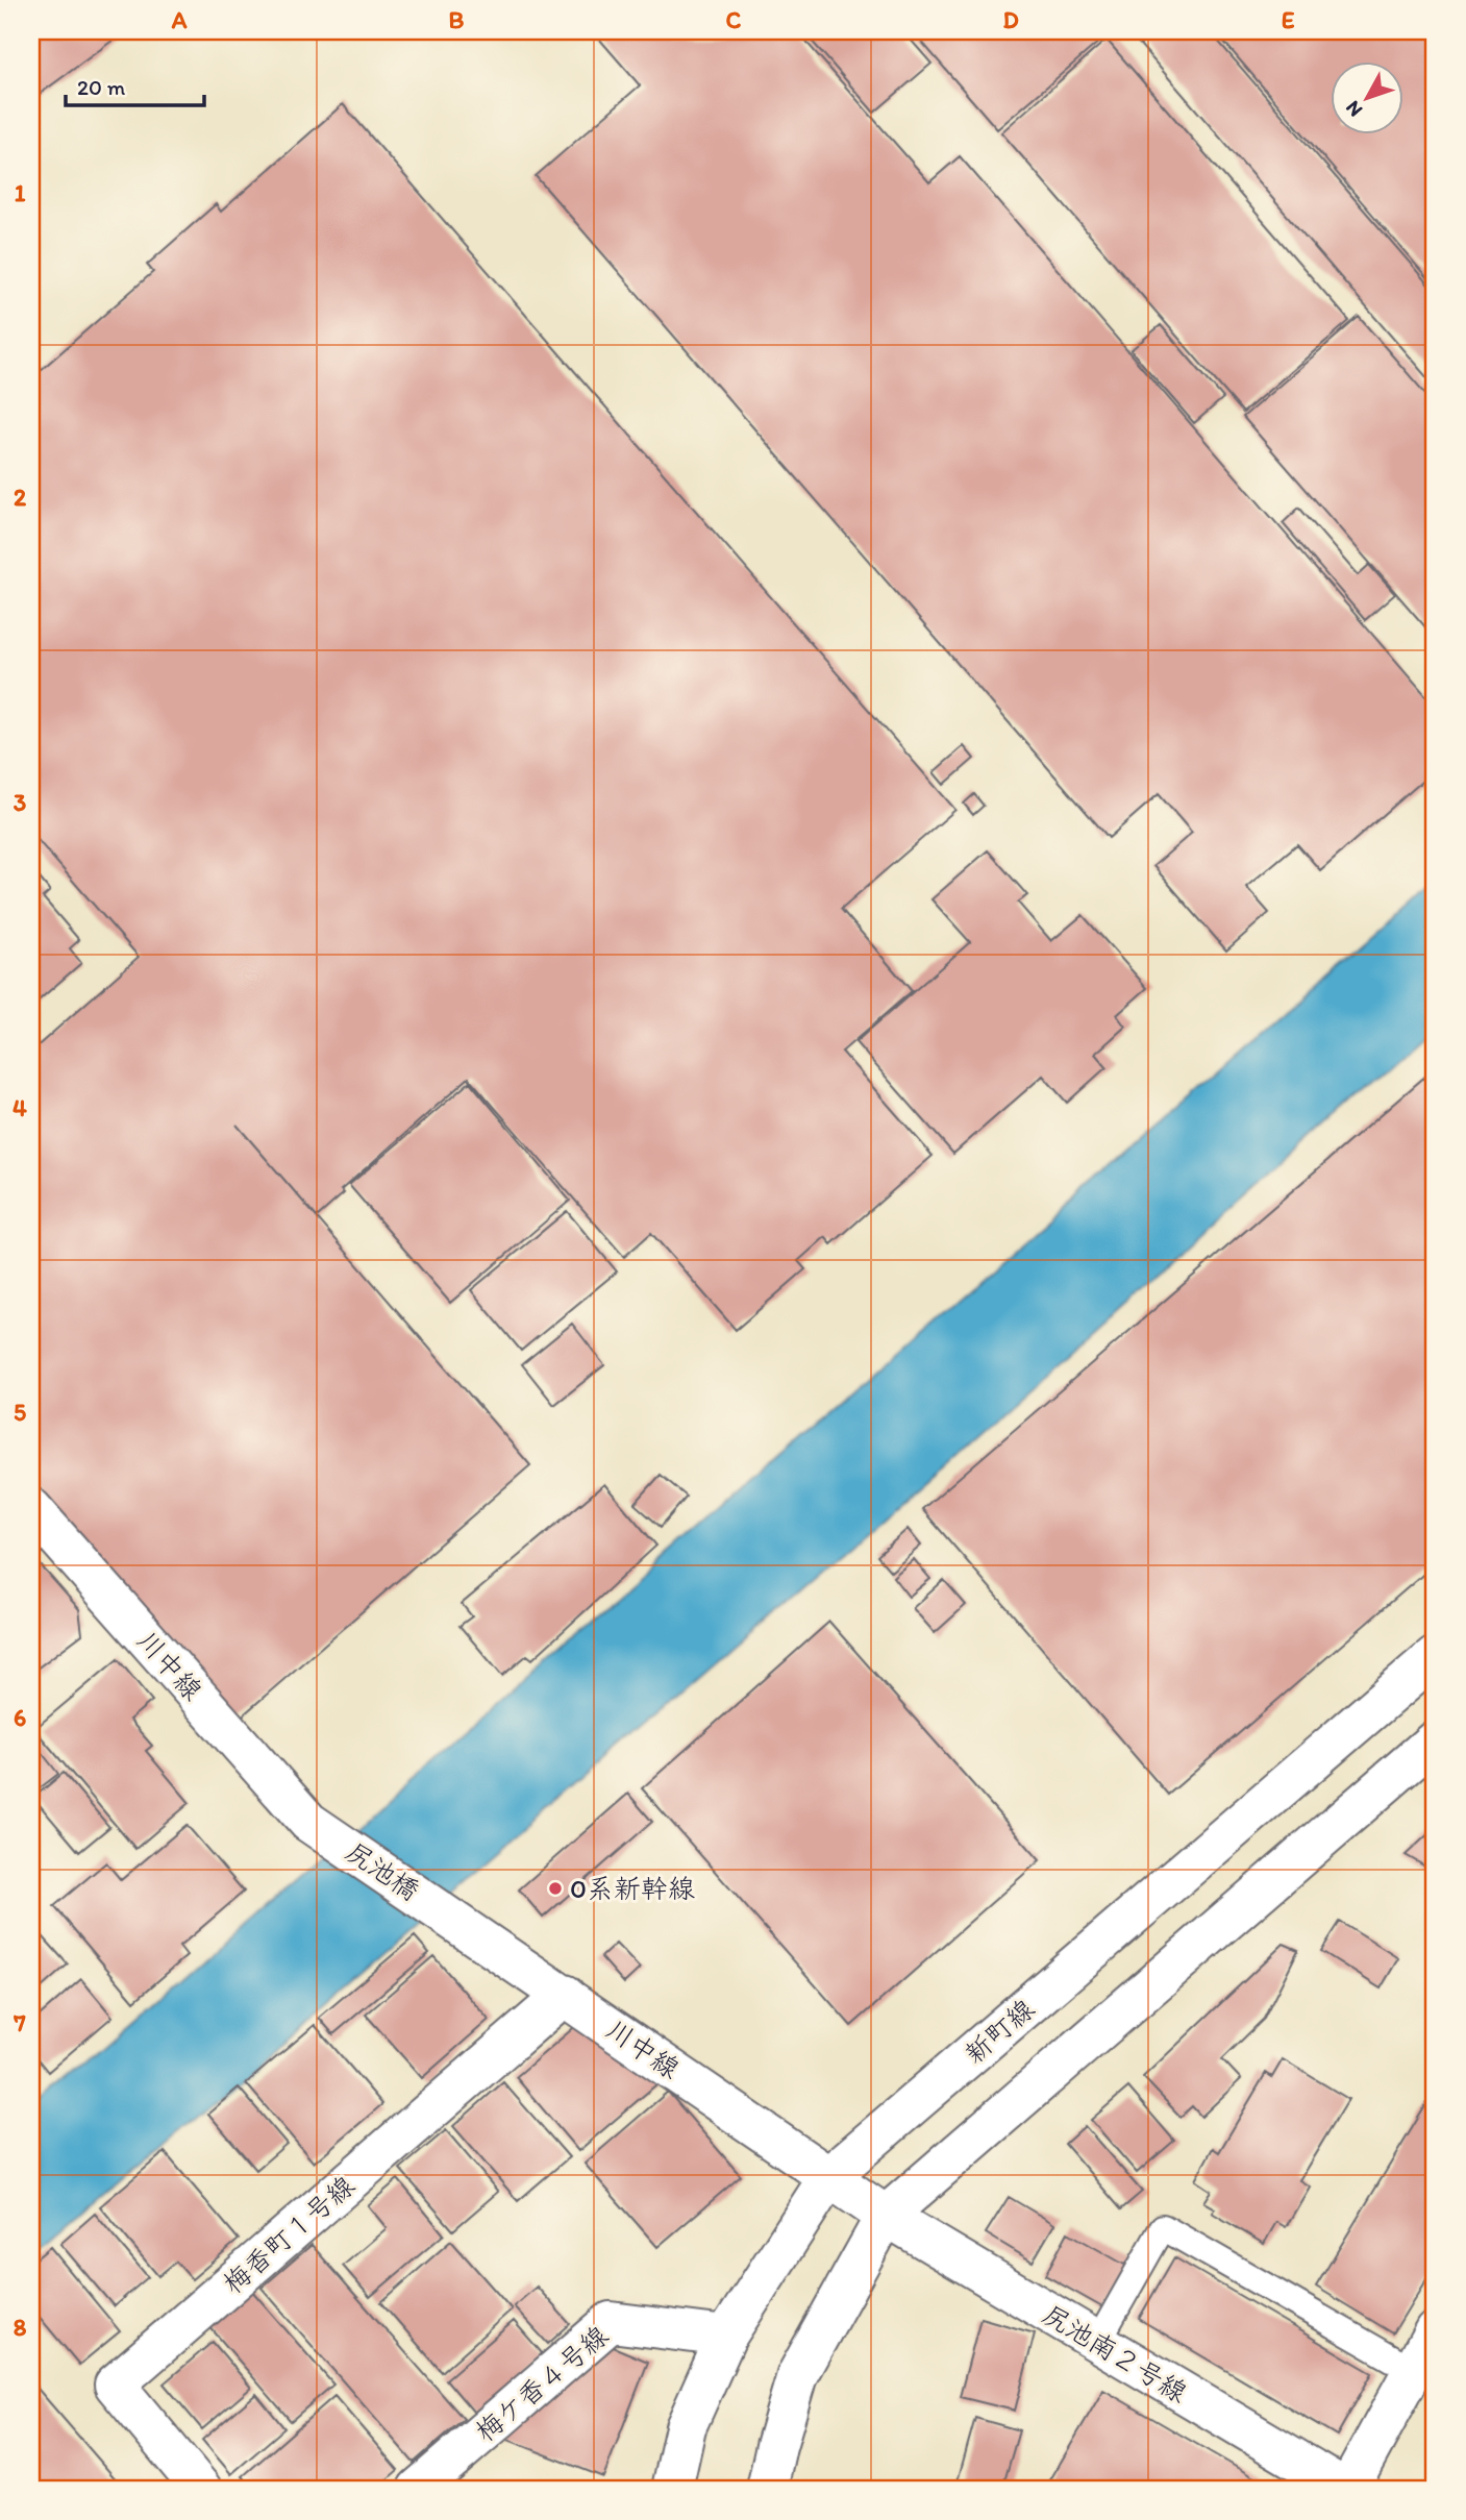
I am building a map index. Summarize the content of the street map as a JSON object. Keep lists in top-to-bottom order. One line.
{"streets":{"street":["川中線","尻池橋","新町線","梅香町１号線","尻池南２号線","梅ケ香４号線"]},"crossings":[["川中線","尻池橋"],["川中線","新町線"],["川中線","梅香町１号線"],["川中線","尻池南２号線"],["新町線","梅ケ香４号線"]],"places":["0系新幹線"],"scale_bar":"20 m","north":"bottom left","grid":{"columns":["A","B","C","D","E"],"rows":["1","2","3","4","5","6","7","8"]}}
